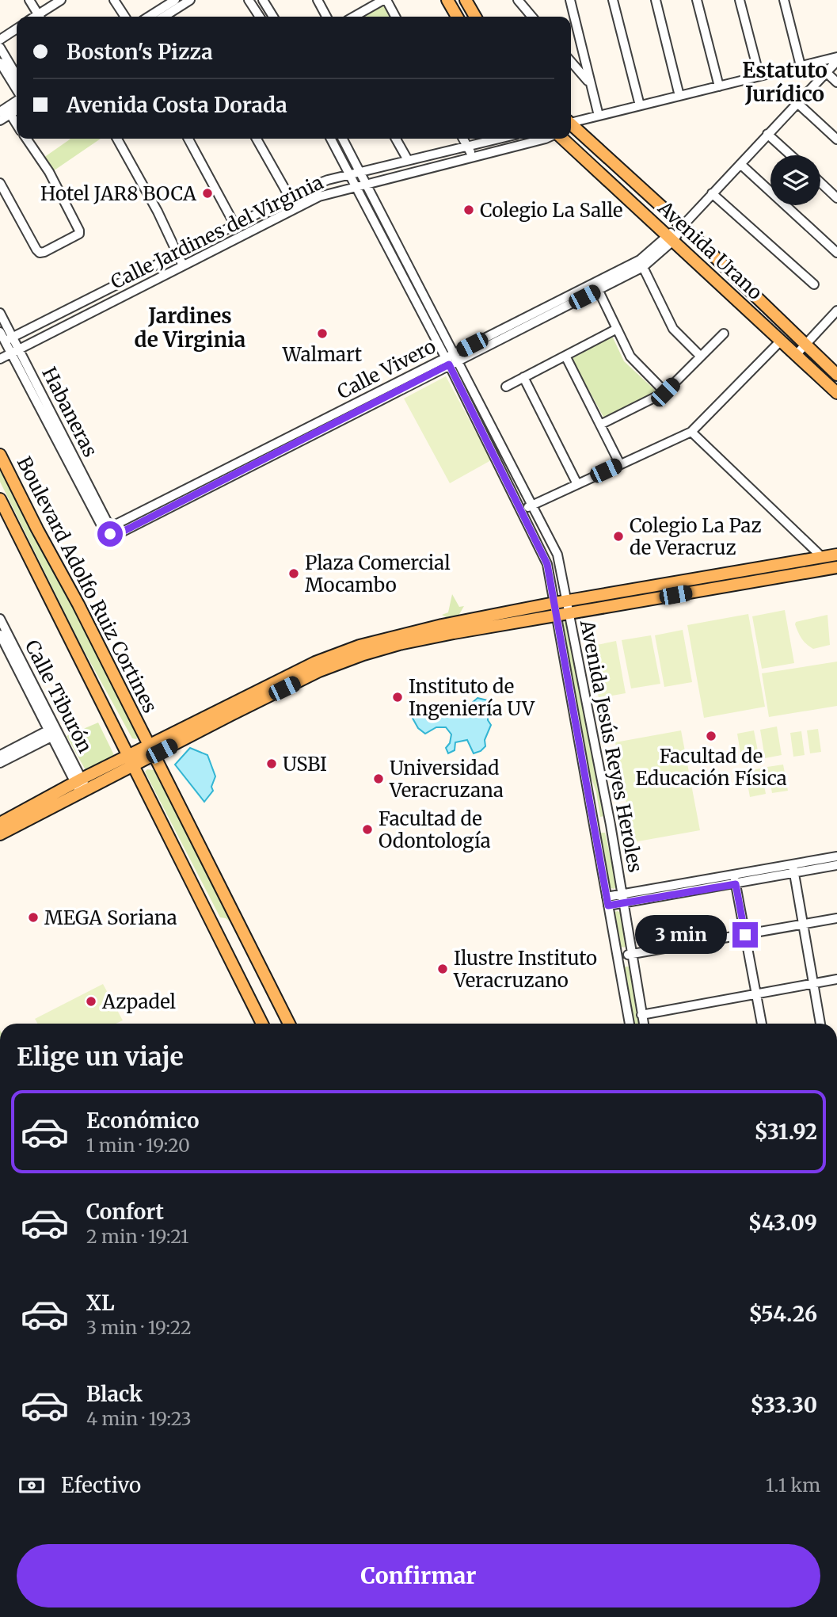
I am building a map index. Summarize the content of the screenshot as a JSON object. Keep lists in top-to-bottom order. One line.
{"streets":{"main road":["Avenida Urano","Boulevard Adolfo Ruiz Cortines"],"street":["Calle Jardines del Virginia","Calle Vivero","Habaneras","Calle Tiburón","Avenida Jesús Reyes Heroles"]},"crossings":[["Calle Jardines del Virginia","Habaneras"],["Avenida Urano","Calle Vivero"],["Calle Vivero","Habaneras"],["Calle Vivero","Avenida Jesús Reyes Heroles"]],"districts":["Estatuto Jurídico","Jardines de Virginia"],"places":["Hotel JAR8 BOCA","Colegio La Salle","Walmart","Colegio La Paz de Veracruz","Plaza Comercial Mocambo","Instituto de Ingeniería UV","Facultad de Educación Física","USBI","Universidad Veracruzana","Facultad de Odontología","MEGA Soriana","Ilustre Instituto Veracruzano","Azpadel"],"page":{"banner":["Boston's Pizza","Avenida Costa Dorada"],"bubble":"3 min","heading":"Elige un viaje","list":[{"name":"Económico","note":"1 min · 19:20","value":"$31.92"},{"name":"Confort","note":"2 min · 19:21","value":"$43.09"},{"name":"XL","note":"3 min · 19:22","value":"$54.26"},{"name":"Black","note":"4 min · 19:23","value":"$33.30"}],"pay":["Efectivo","1.1 km"],"buttons":"Confirmar"}}
